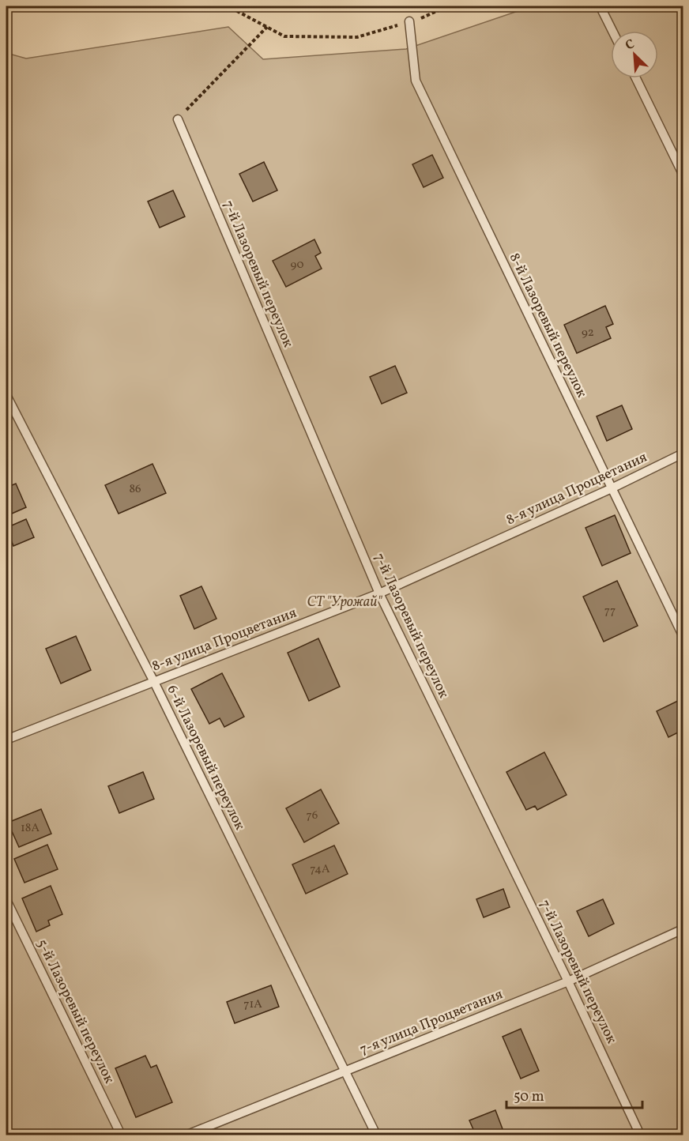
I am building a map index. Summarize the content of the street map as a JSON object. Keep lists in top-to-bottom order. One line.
{"streets":{"lane":["7-й Лазоревый переулок","8-й Лазоревый переулок","8-я улица Процветания","6-й Лазоревый переулок","5-й Лазоревый переулок","7-я улица Процветания"]},"crossings":[["7-й Лазоревый переулок","8-я улица Процветания"],["7-й Лазоревый переулок","7-я улица Процветания"],["8-й Лазоревый переулок","8-я улица Процветания"],["8-я улица Процветания","6-й Лазоревый переулок"],["6-й Лазоревый переулок","7-я улица Процветания"]],"parks":["СТ \"Урожай\""],"house_numbers":["90","92","86","77","76","18А","74А","71А"],"scale_bar":"50 m","north":"top left"}
